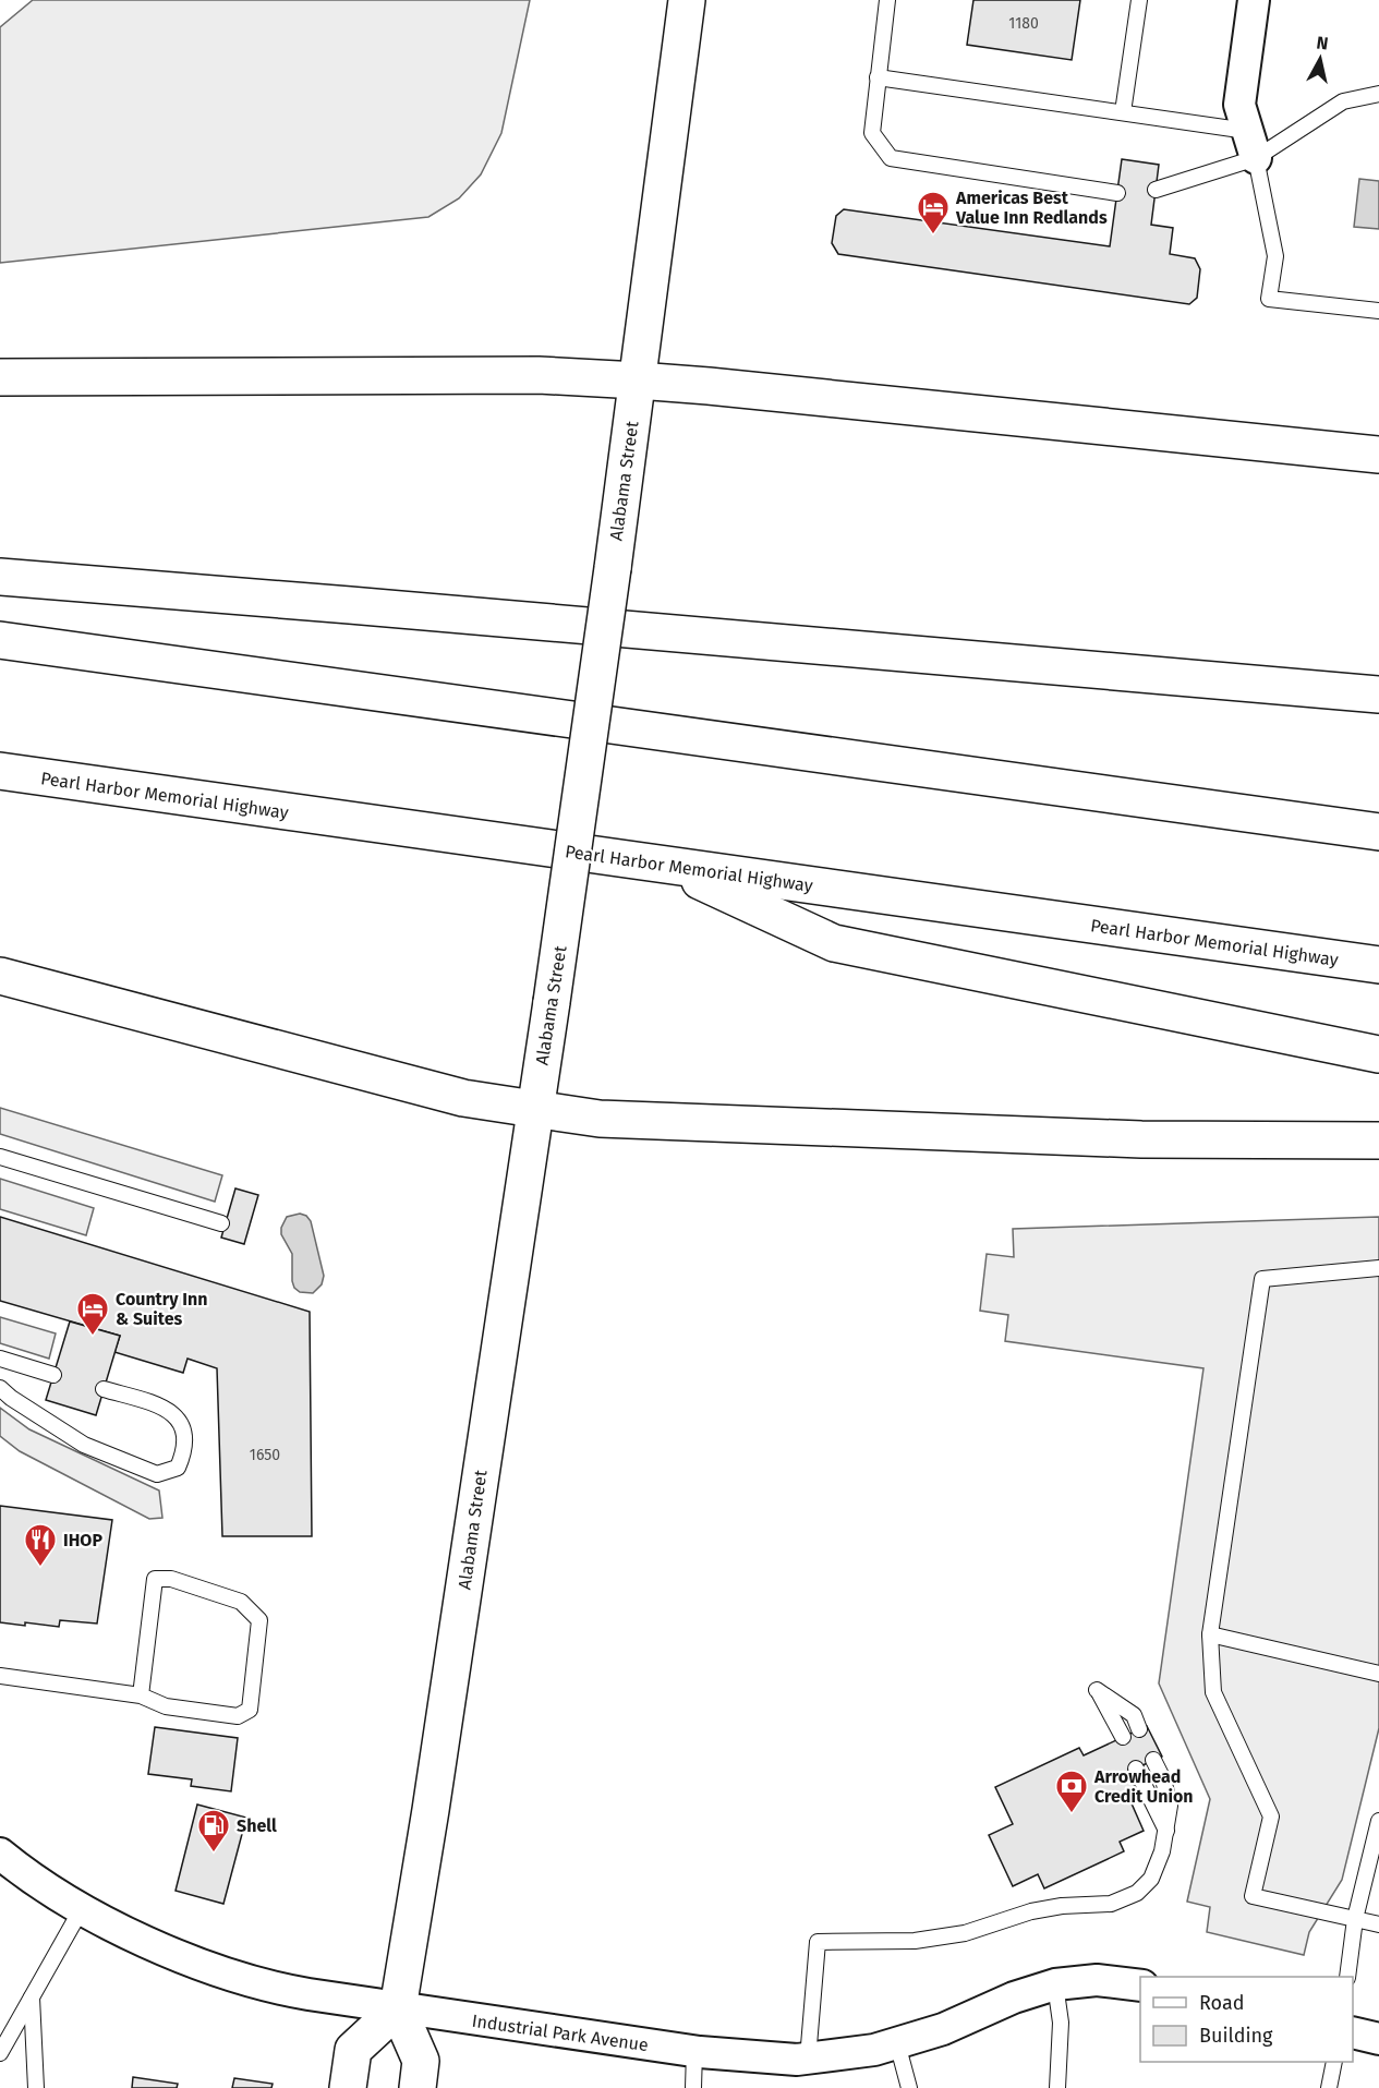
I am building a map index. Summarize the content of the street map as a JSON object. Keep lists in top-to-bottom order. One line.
{"streets":{"main road":["Alabama Street","Pearl Harbor Memorial Highway"],"street":["Industrial Park Avenue"]},"crossings":[["Alabama Street","Industrial Park Avenue"]],"places":{"hotel":["Americas Best Value Inn Redlands","Country Inn & Suites"],"restaurant":["IHOP"],"bank":["Arrowhead Credit Union"],"fuel station":["Shell"]},"house_numbers":["1180","1650"],"legend":["Road","Building"],"north":"top"}
